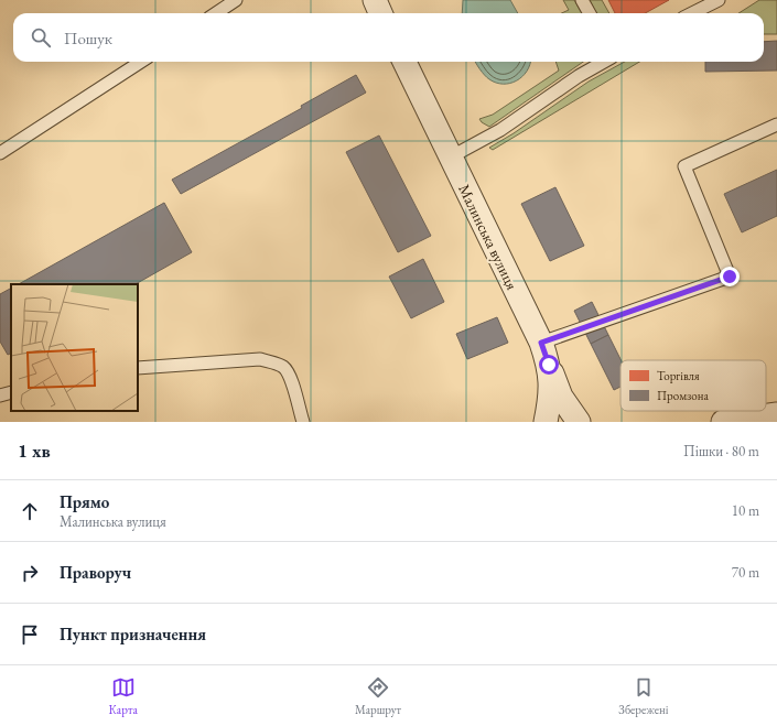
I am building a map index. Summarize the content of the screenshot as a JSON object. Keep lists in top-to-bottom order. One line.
{"streets":{"street":["Малинська вулиця"]},"legend":["Торгівля","Промзона"],"page":{"search":"Пошук","heading":["1 хв","Пішки · 80 m"],"list":[["Прямо","Малинська вулиця","10 m"],["Праворуч","70 m"],"Пункт призначення"],"nav":["Карта","Маршрут","Збережені"]}}
